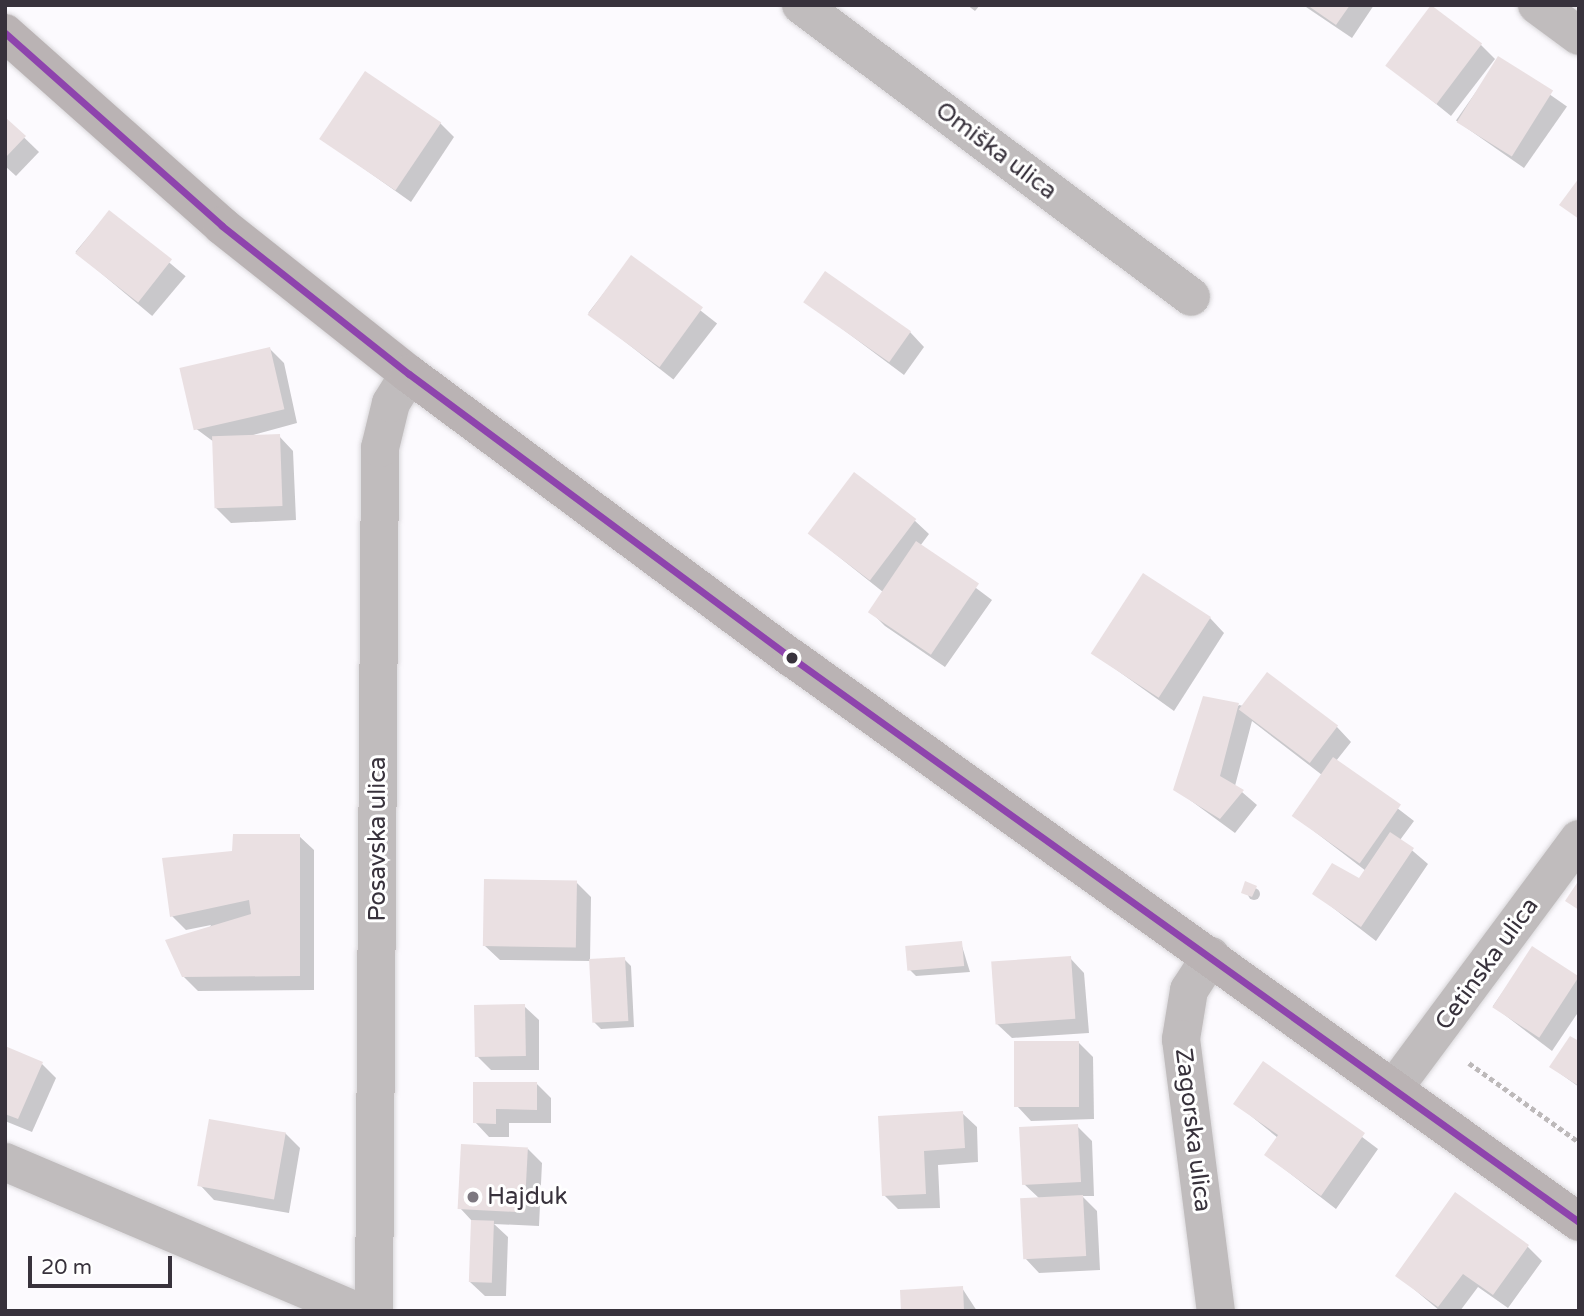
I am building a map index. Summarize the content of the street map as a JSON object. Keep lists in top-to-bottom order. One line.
{"streets":{"street":["Omiška ulica","Posavska ulica","Cetinska ulica","Zagorska ulica"]},"places":["Hajduk"],"scale_bar":"20 m"}
